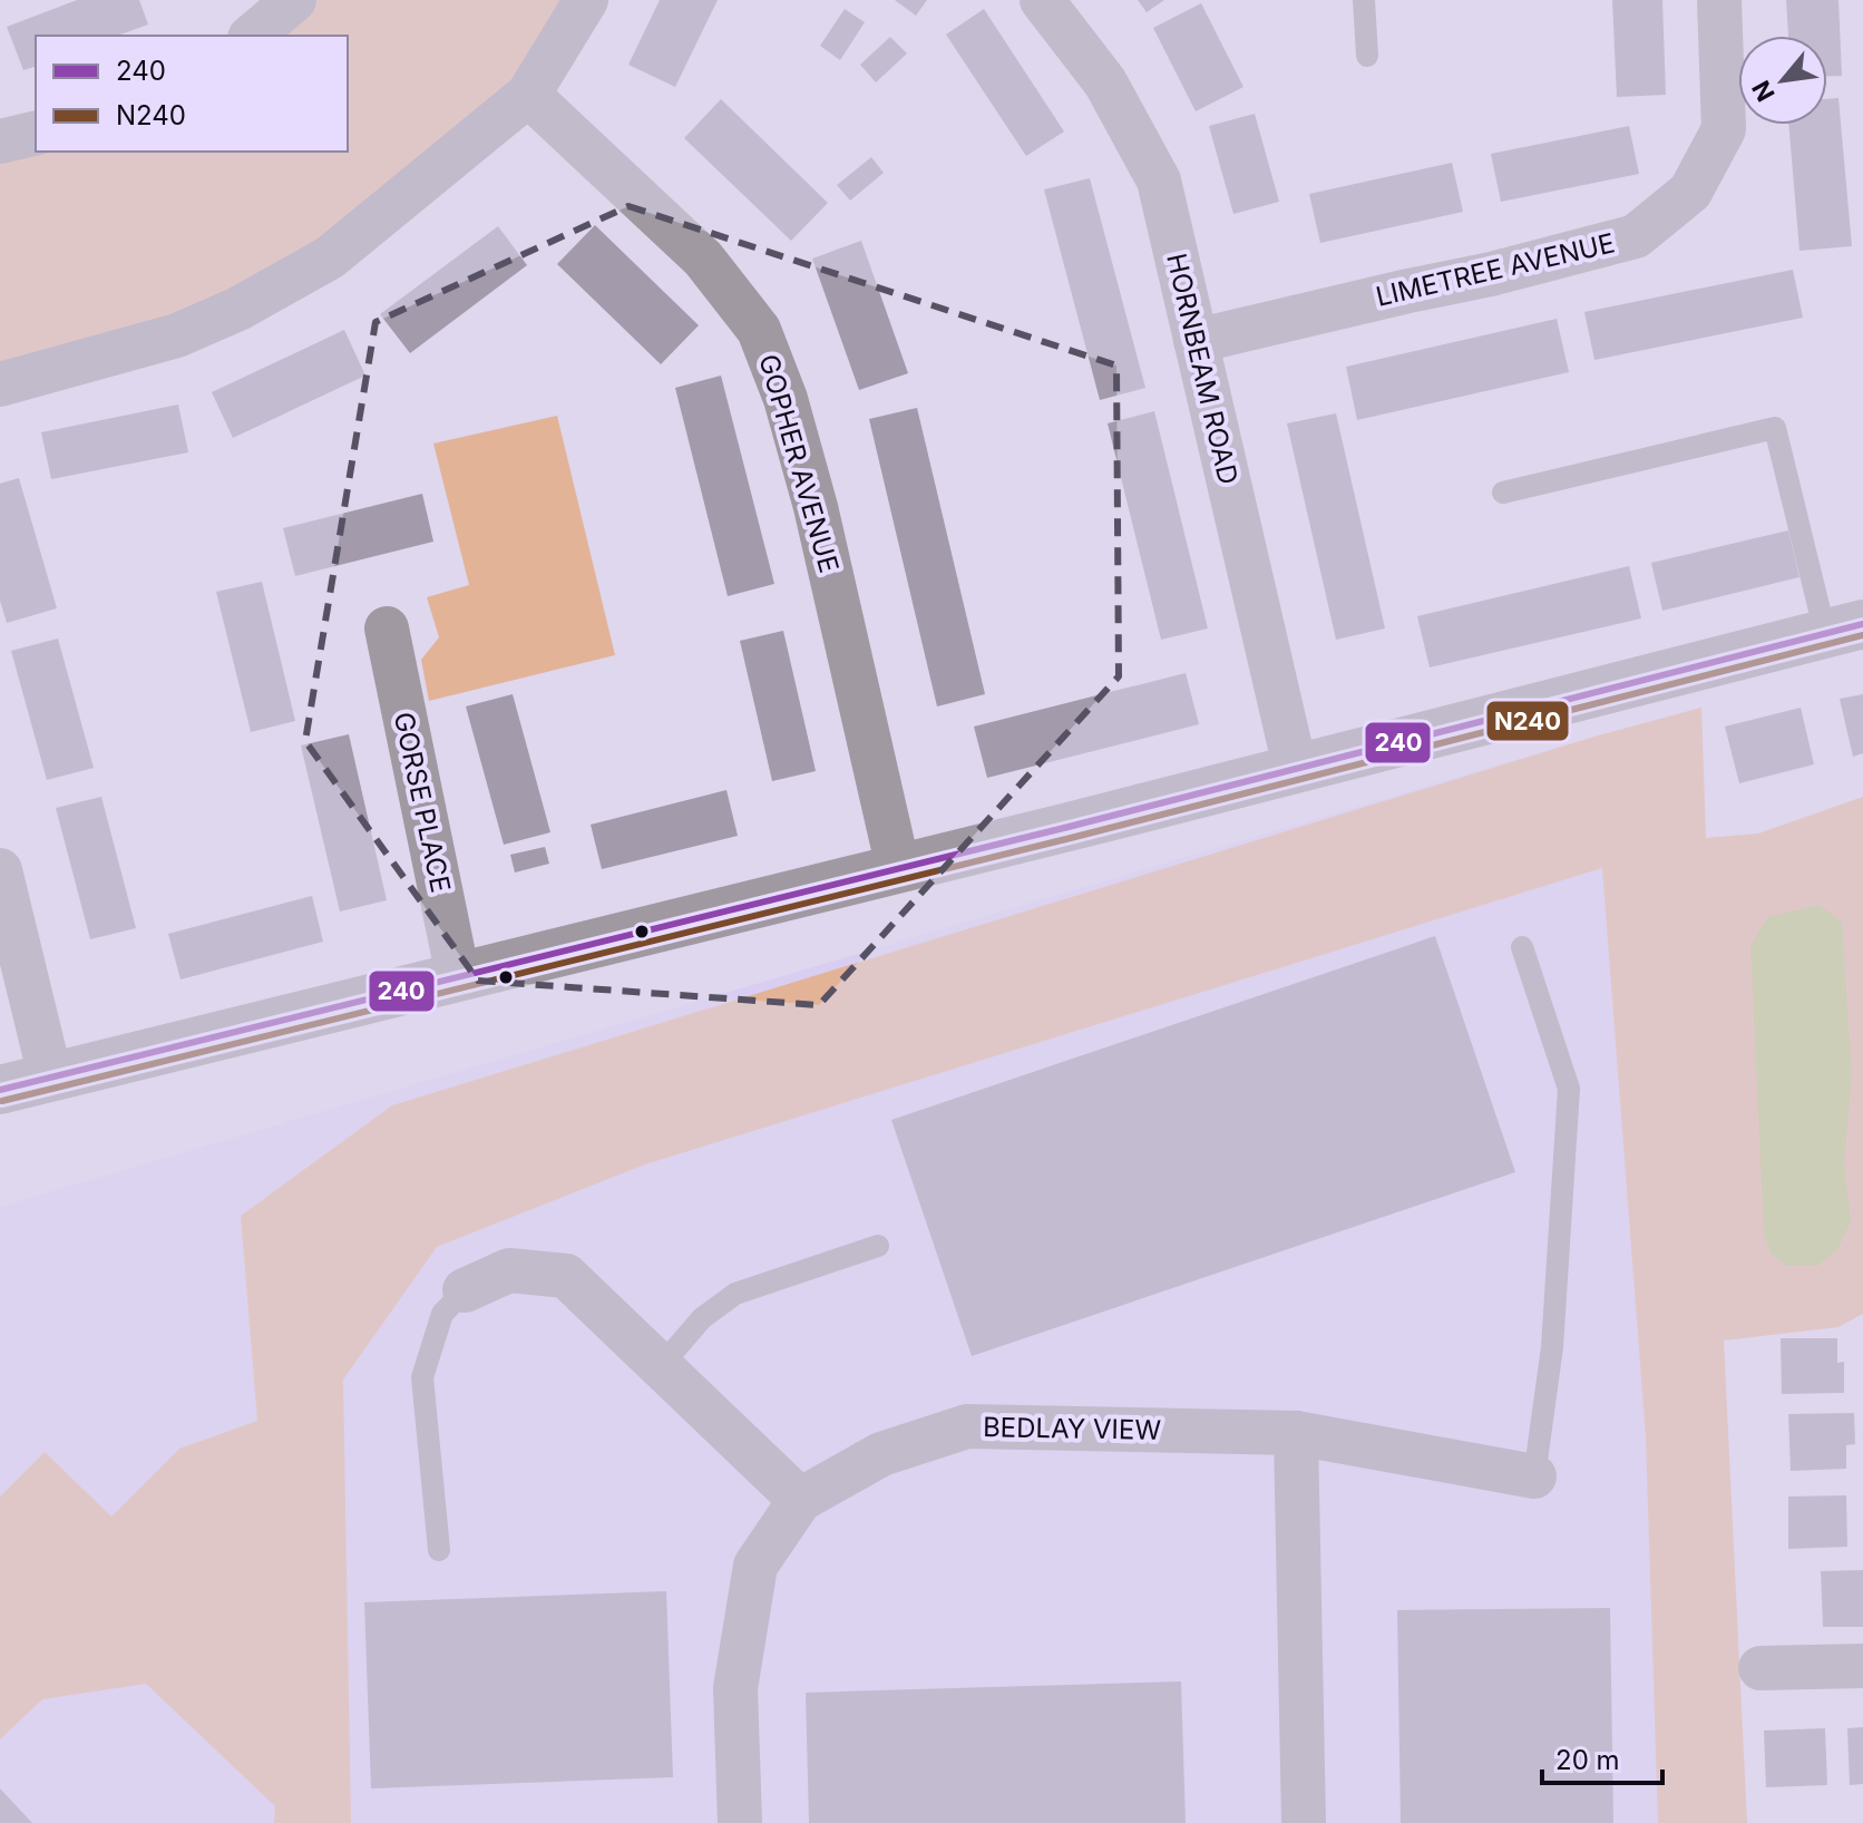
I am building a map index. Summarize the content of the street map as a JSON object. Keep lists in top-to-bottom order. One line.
{"streets":{"street":["LIMETREE AVENUE","HORNBEAM ROAD","GOPHER AVENUE","GORSE PLACE","BEDLAY VIEW"]},"crossings":[["LIMETREE AVENUE","HORNBEAM ROAD"]],"lines":["transit line 240","transit line N240"],"legend":["240","N240"],"scale_bar":"20 m","north":"bottom left"}
